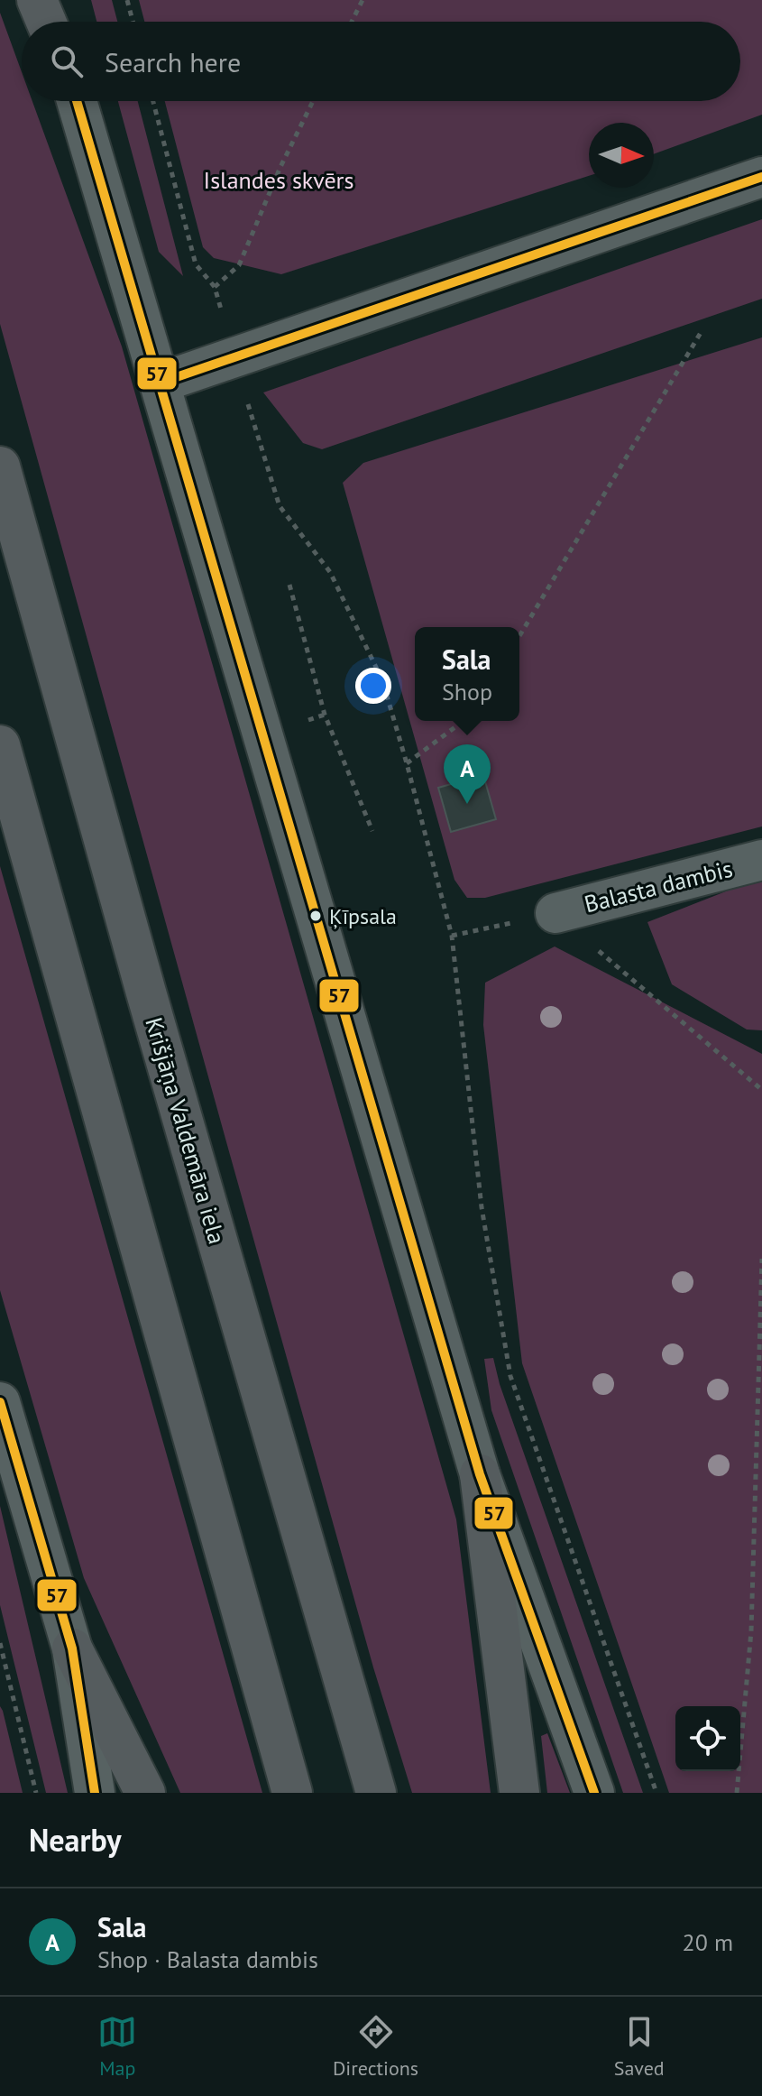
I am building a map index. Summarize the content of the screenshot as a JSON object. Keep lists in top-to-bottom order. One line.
{"streets":{"main road":["Krišjāņa Valdemāra iela"],"street":["Balasta dambis"]},"parks":["Islandes skvērs"],"places":["Ķīpsala"],"lines":["transit line 57"],"north":"right","page":{"search":"Search here","popup":["Sala","Shop"],"pins":"A","heading":"Nearby","list":[{"mark":"A","name":"Sala","note":"Shop · Balasta dambis","value":"20 m"}],"nav":["Map","Directions","Saved"]}}
